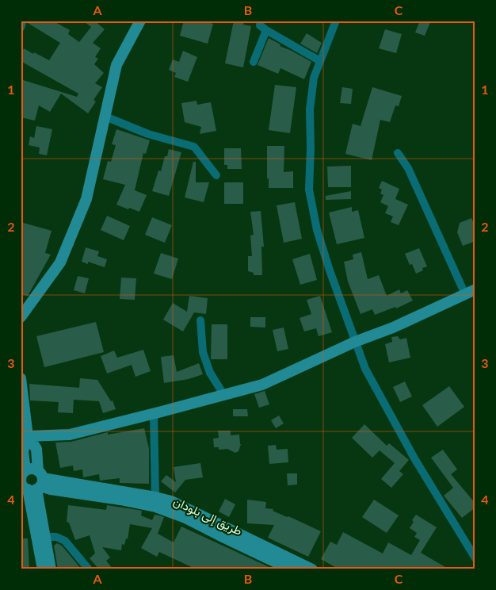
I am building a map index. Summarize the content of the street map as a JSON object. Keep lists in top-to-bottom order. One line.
{"streets":{"main road":["طريق إلى بلودان"]},"grid":{"columns":["A","B","C"],"rows":["1","2","3","4"]}}
